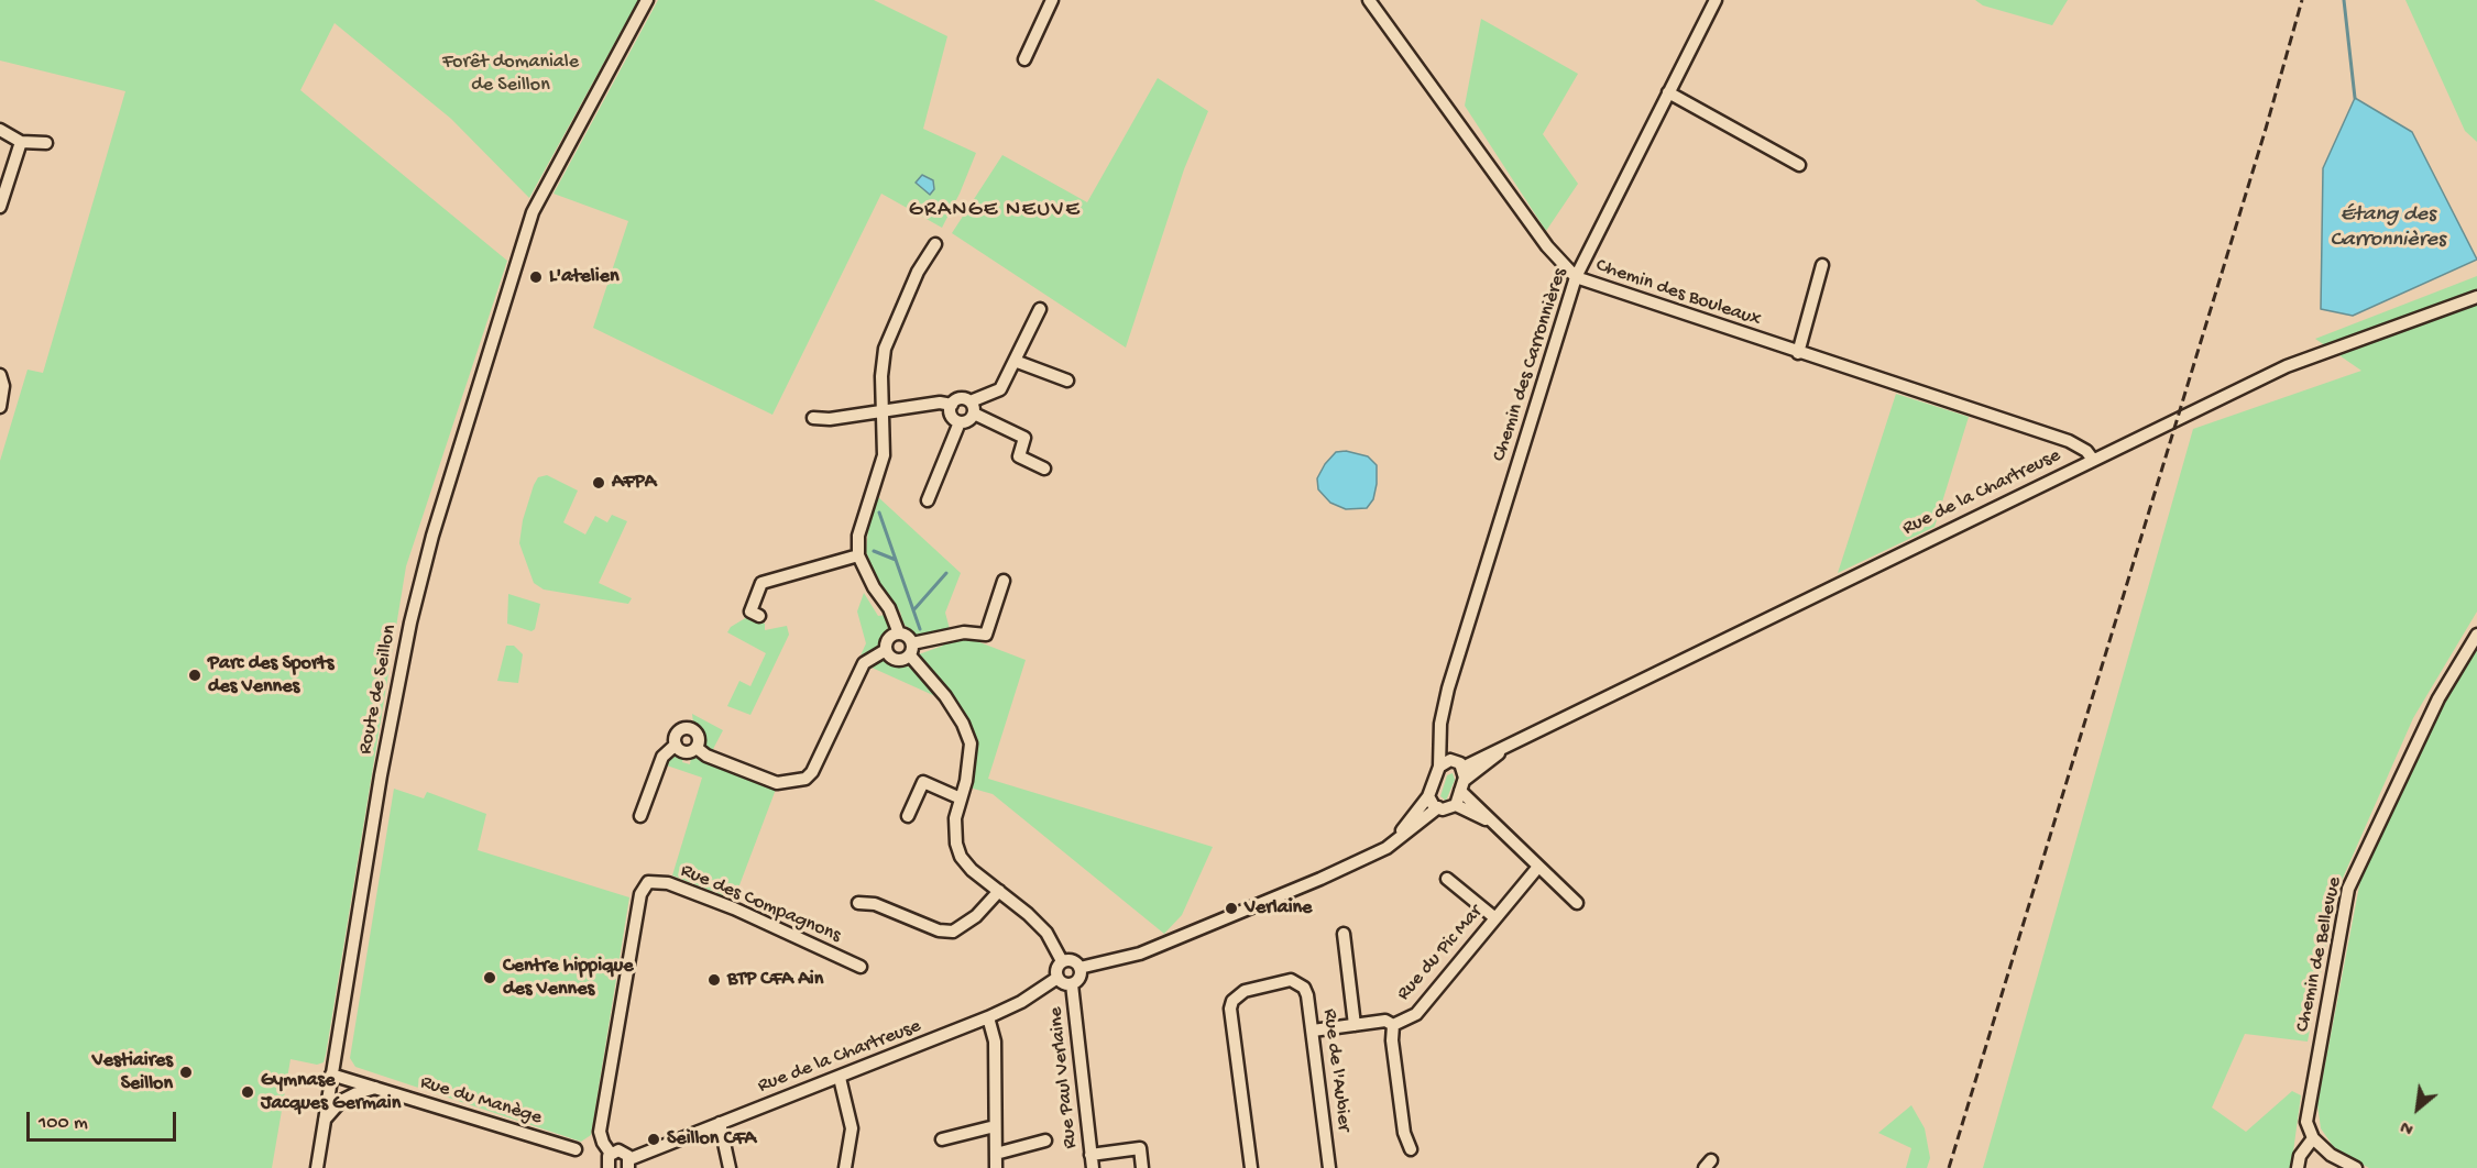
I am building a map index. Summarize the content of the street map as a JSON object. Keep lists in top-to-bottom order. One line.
{"streets":{"street":["Chemin des Bouleaux","Chemin des Carronnières","Rue de la Chartreuse","Route de Seillon","Rue des Compagnons","Rue du Pic Mar","Chemin de Bellevue","Rue de l'Aubier","Rue Paul Verlaine","Rue du Manège"]},"crossings":[["Chemin des Bouleaux","Chemin des Carronnières"],["Chemin des Bouleaux","Rue de la Chartreuse"],["Rue de la Chartreuse","Rue Paul Verlaine"],["Route de Seillon","Rue du Manège"],["Rue du Pic Mar","Rue de l'Aubier"]],"districts":["GRANGE NEUVE"],"water":["Étang des Carronnières"],"parks":["Forêt domaniale de Seillon"],"places":["L'atelien","AFPA","Parc des Sports des Vennes","Verlaine","Centre hippique des Vennes","BTP CFA Ain","Vestiaires Seillon","Gymnase Jacques Germain","Seillon CFA"],"scale_bar":"100 m","north":"bottom left"}
